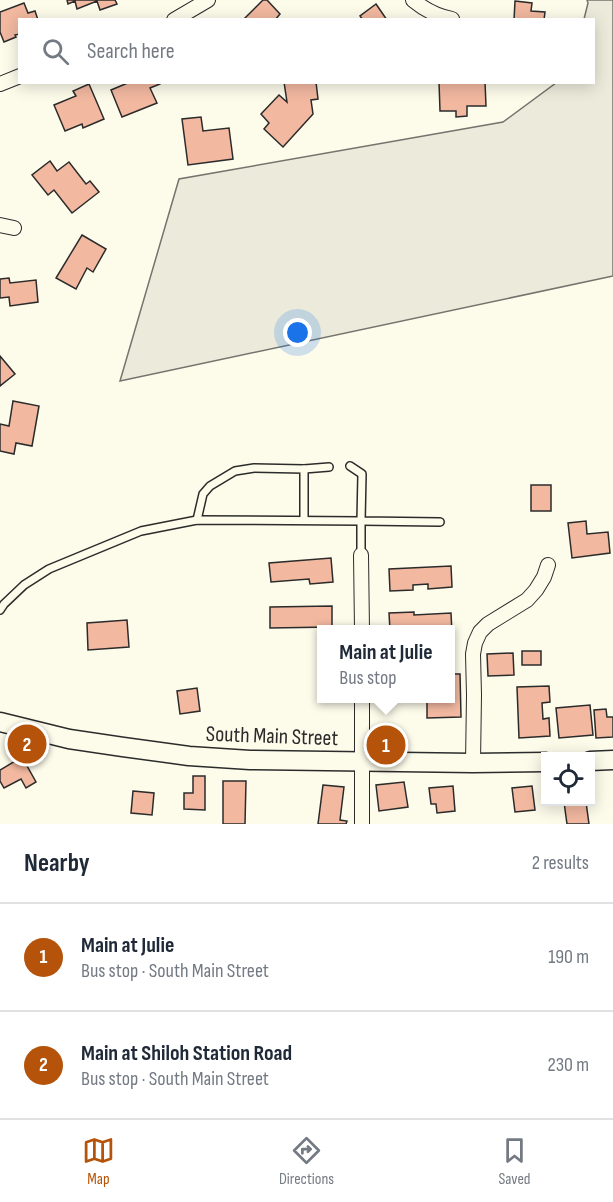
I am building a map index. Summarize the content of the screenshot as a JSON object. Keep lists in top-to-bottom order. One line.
{"streets":{"main road":["South Main Street"]},"page":{"search":"Search here","popup":["Main at Julie","Bus stop"],"pins":["2","1"],"heading":["Nearby","2 results"],"list":[{"mark":"1","name":"Main at Julie","note":"Bus stop · South Main Street","value":"190 m"},{"mark":"2","name":"Main at Shiloh Station Road","note":"Bus stop · South Main Street","value":"230 m"}],"nav":["Map","Directions","Saved"]}}
